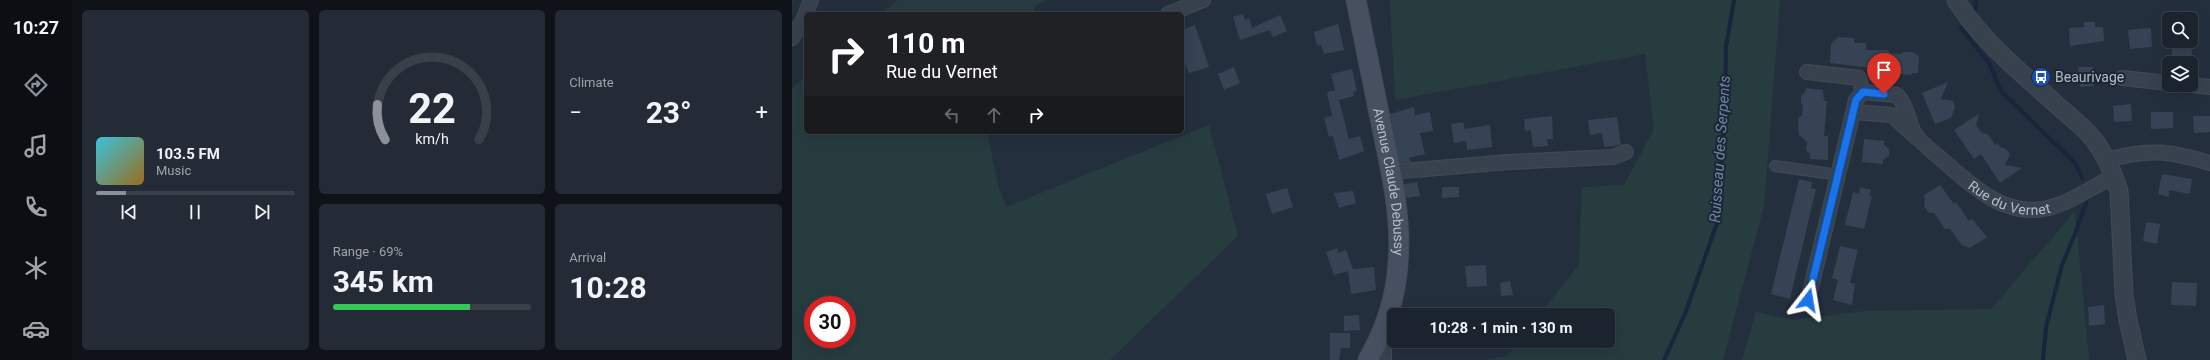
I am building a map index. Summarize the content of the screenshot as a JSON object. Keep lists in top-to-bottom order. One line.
{"streets":{"main road":["Avenue Claude Debussy"],"street":["Rue du Vernet"]},"water":["Ruisseau des Serpents"],"places":{"bus stop":["Beaurivage"]},"page":{"tabs":"10:27","tile":["Climate",["Range · 69%","345 km"],["Arrival","10:28"]],"turn":["110 m","Rue du Vernet"],"heat":["−","23°","+"],"song":["103.5 FM","Music"],"limit":"30","trip":"10:28 · 1 min · 130 m","gauge":["22","km/h"]}}
